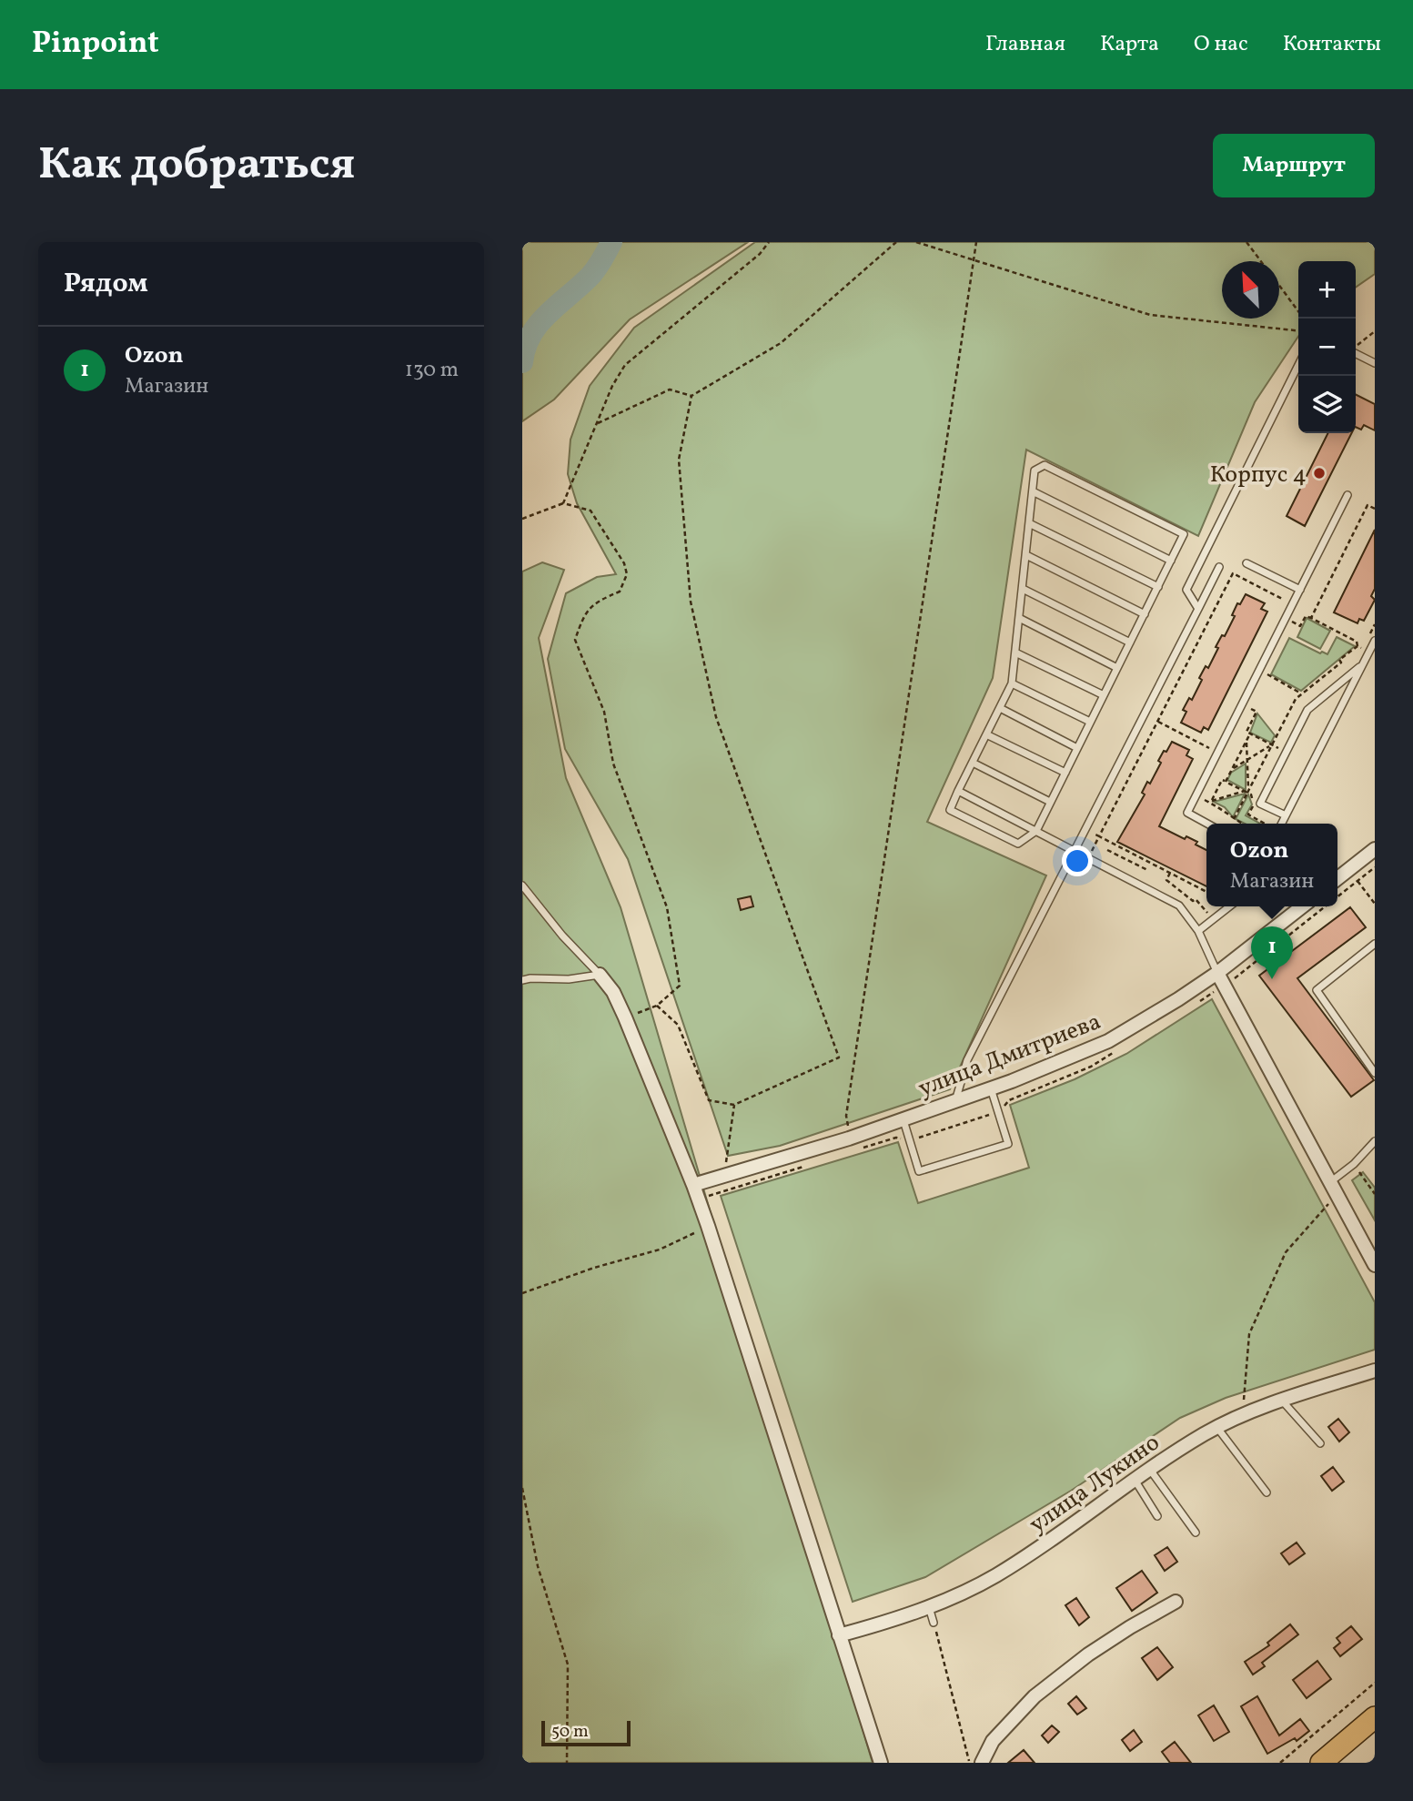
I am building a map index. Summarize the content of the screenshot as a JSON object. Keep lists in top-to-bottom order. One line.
{"streets":{"street":["улица Дмитриева","улица Лукино"]},"places":["Корпус 4"],"scale_bar":"50 m","north":"top left","page":{"header":"Pinpoint","nav":["Главная","Карта","О нас","Контакты"],"buttons":"Маршрут","title":"Как добраться","heading":"Рядом","map_buttons":["+","−"],"list":[{"mark":"1","name":"Ozon","note":"Магазин","value":"130 m"}],"popup":["Ozon","Магазин"],"pins":"1","scale":"50 m"}}
